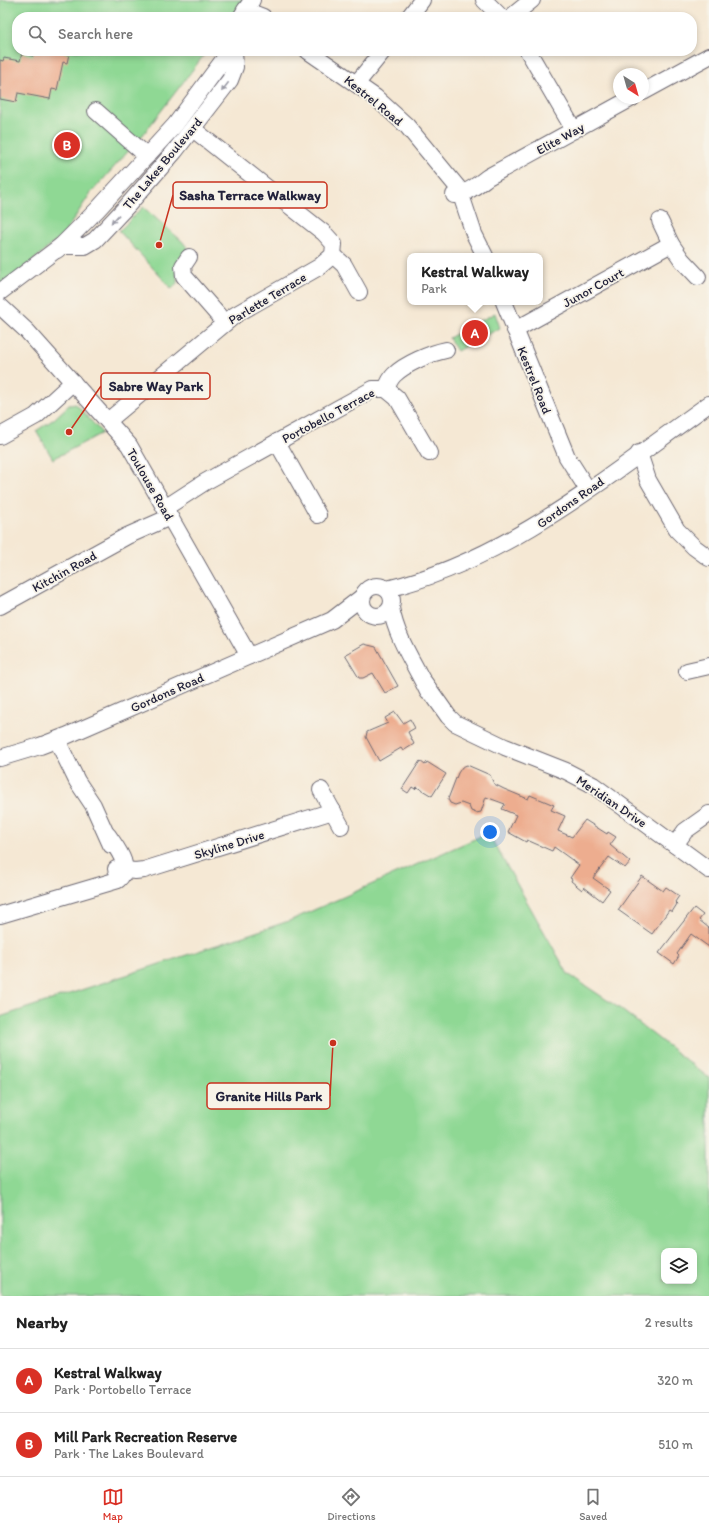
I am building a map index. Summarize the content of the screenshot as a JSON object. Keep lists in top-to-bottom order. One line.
{"streets":{"street":["Kestrel Road","Elite Way","The Lakes Boulevard","Junor Court","Parlette Terrace","Portobello Terrace","Toulouse Road","Gordons Road","Kitchin Road","Meridian Drive","Skyline Drive"]},"crossings":[["Kestrel Road","Elite Way"],["Kestrel Road","Junor Court"],["Kestrel Road","Gordons Road"],["The Lakes Boulevard","Toulouse Road"],["Parlette Terrace","Toulouse Road"],["Portobello Terrace","Toulouse Road"],["Portobello Terrace","Kitchin Road"],["Toulouse Road","Gordons Road"],["Toulouse Road","Kitchin Road"],["Gordons Road","Meridian Drive"]],"places":["Sasha Terrace Walkway","Sabre Way Park","Granite Hills Park"],"north":"bottom right","page":{"search":"Search here","pins":["B","A"],"popup":["Kestral Walkway","Park"],"heading":["Nearby","2 results"],"list":[{"mark":"A","name":"Kestral Walkway","note":"Park · Portobello Terrace","value":"320 m"},{"mark":"B","name":"Mill Park Recreation Reserve","note":"Park · The Lakes Boulevard","value":"510 m"}],"nav":["Map","Directions","Saved"]}}
